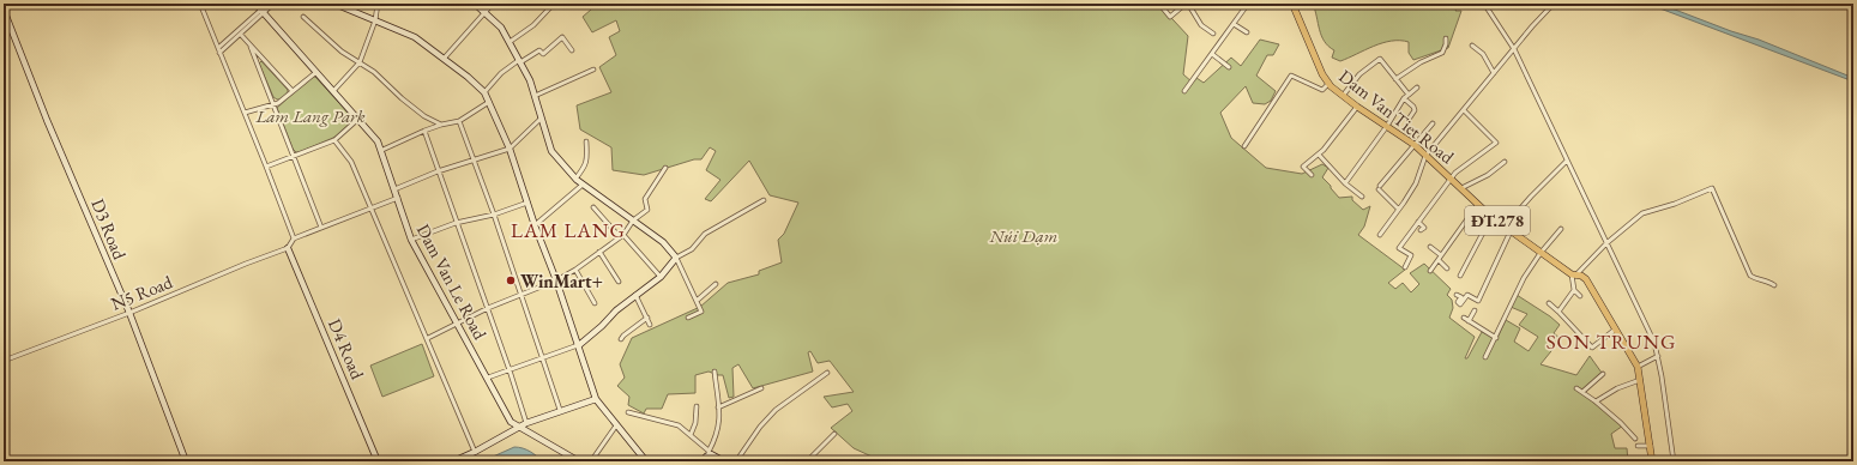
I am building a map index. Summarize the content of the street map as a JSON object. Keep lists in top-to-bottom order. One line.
{"streets":{"main road":["Dam Van Tiet Road","ĐT.278"],"street":["D3 Road","Dam Van Le Road","N5 Road","D4 Road"]},"crossings":[["D3 Road","N5 Road"],["N5 Road","D4 Road"]],"districts":["LAM LANG","SON TRUNG"],"parks":["Lam Lang Park","Núi Dạm"],"places":["WinMart+"]}
